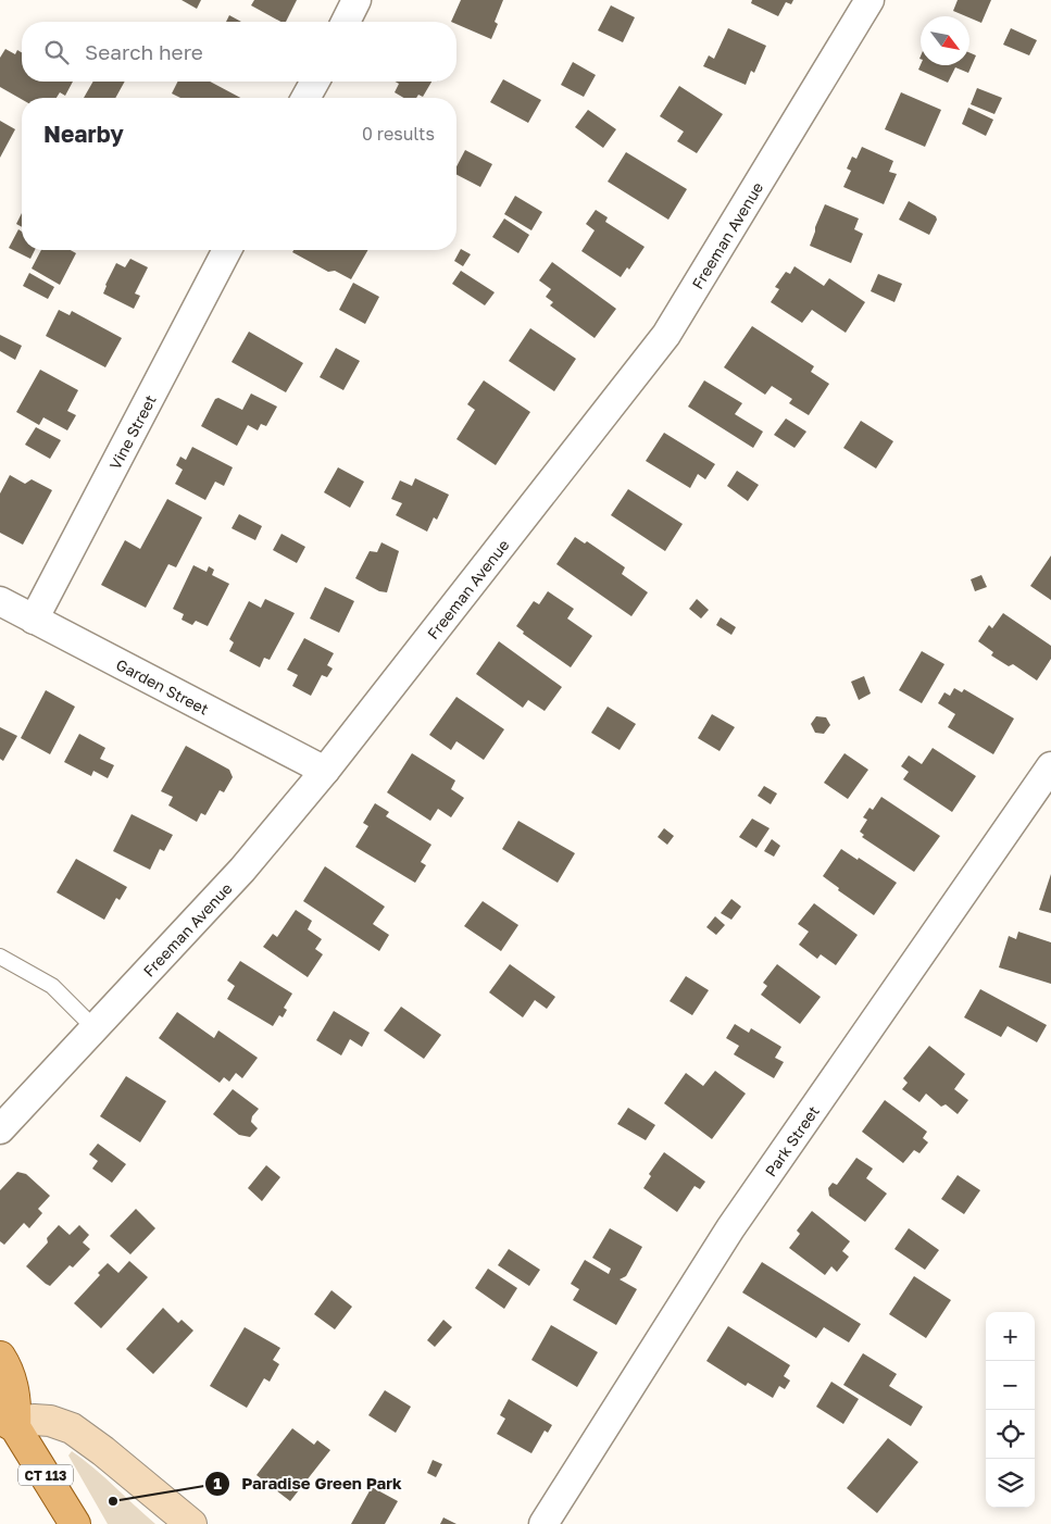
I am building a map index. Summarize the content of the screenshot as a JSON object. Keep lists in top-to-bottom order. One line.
{"streets":{"main road":["CT 113"],"street":["Freeman Avenue","Vine Street","Garden Street","Park Street"]},"crossings":[["Freeman Avenue","Garden Street"],["Vine Street","Garden Street"]],"places":["Paradise Green Park"],"north":"bottom right","page":{"search":"Search here","heading":["Nearby","0 results"],"map_buttons":["+","−"]}}
